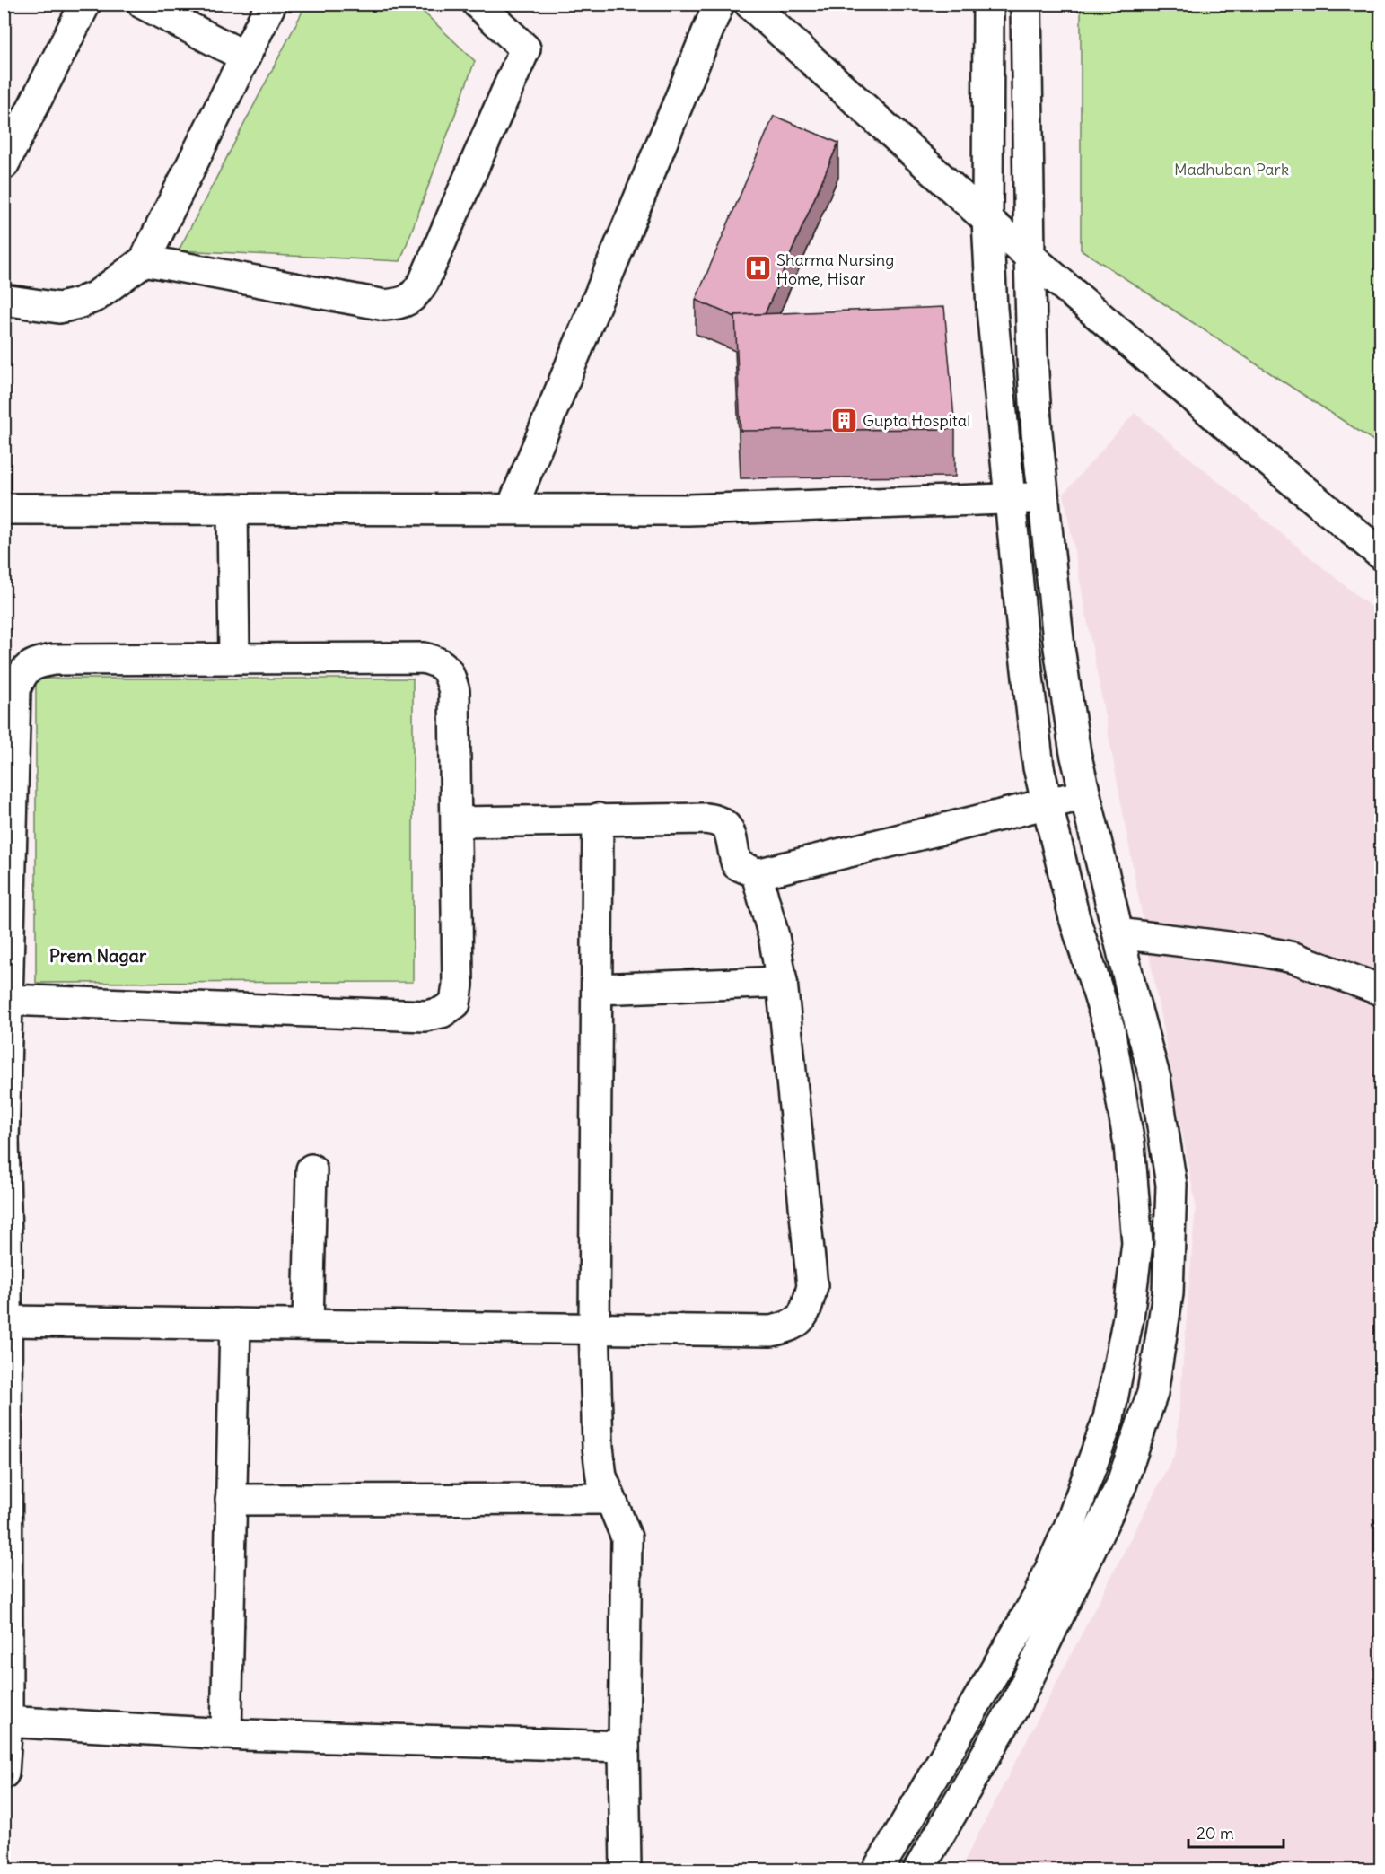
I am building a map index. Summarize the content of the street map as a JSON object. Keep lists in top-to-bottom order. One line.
{"districts":["Prem Nagar"],"parks":["Madhuban Park"],"places":{"hospital":["Sharma Nursing Home, Hisar"],"building":["Gupta Hospital"]},"scale_bar":"20 m"}
